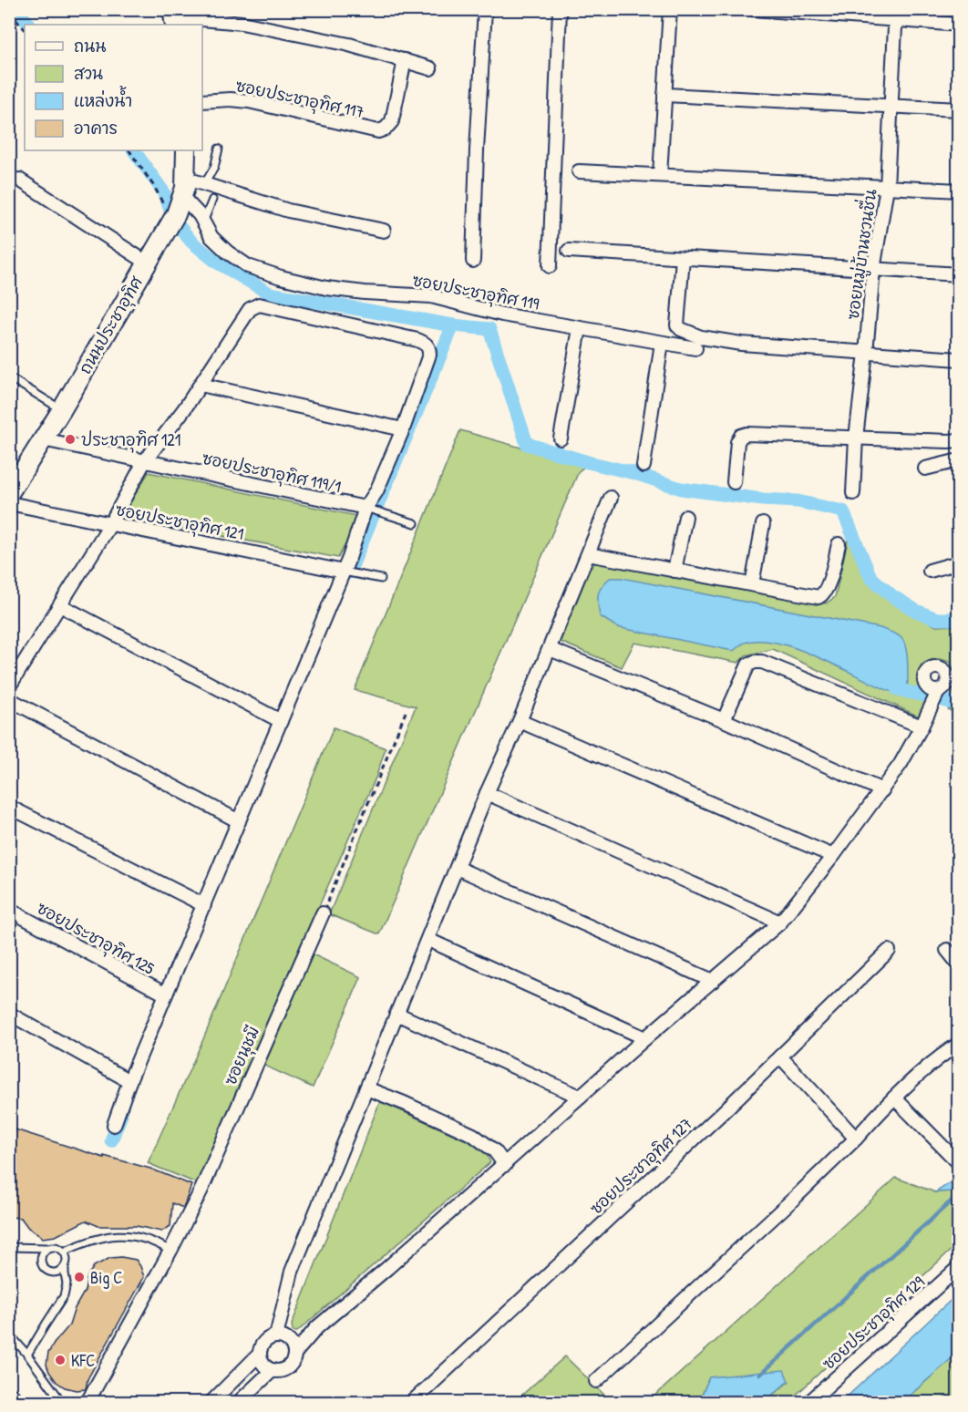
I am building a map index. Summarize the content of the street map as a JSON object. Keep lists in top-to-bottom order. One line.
{"streets":{"main road":["ถนนประชาอุทิศ"],"street":["ซอยประชาอุทิศ 117","ซอยหมู่บ้านชวนชื่น","ซอยประชาอุทิศ 119","ซอยประชาอุทิศ 119/1","ซอยประชาอุทิศ 121","ซอยประชาอุทิศ 125","ซอยนุชมี","ซอยประชาอุทิศ 127","ซอยประชาอุทิศ 129"]},"crossings":[["ซอยประชาอุทิศ 119","ถนนประชาอุทิศ"],["ถนนประชาอุทิศ","ซอยประชาอุทิศ 119/1"]],"places":["ประชาอุทิศ 121","Big C","KFC"],"legend":["ถนน","สวน","แหล่งน้ำ","อาคาร"]}
